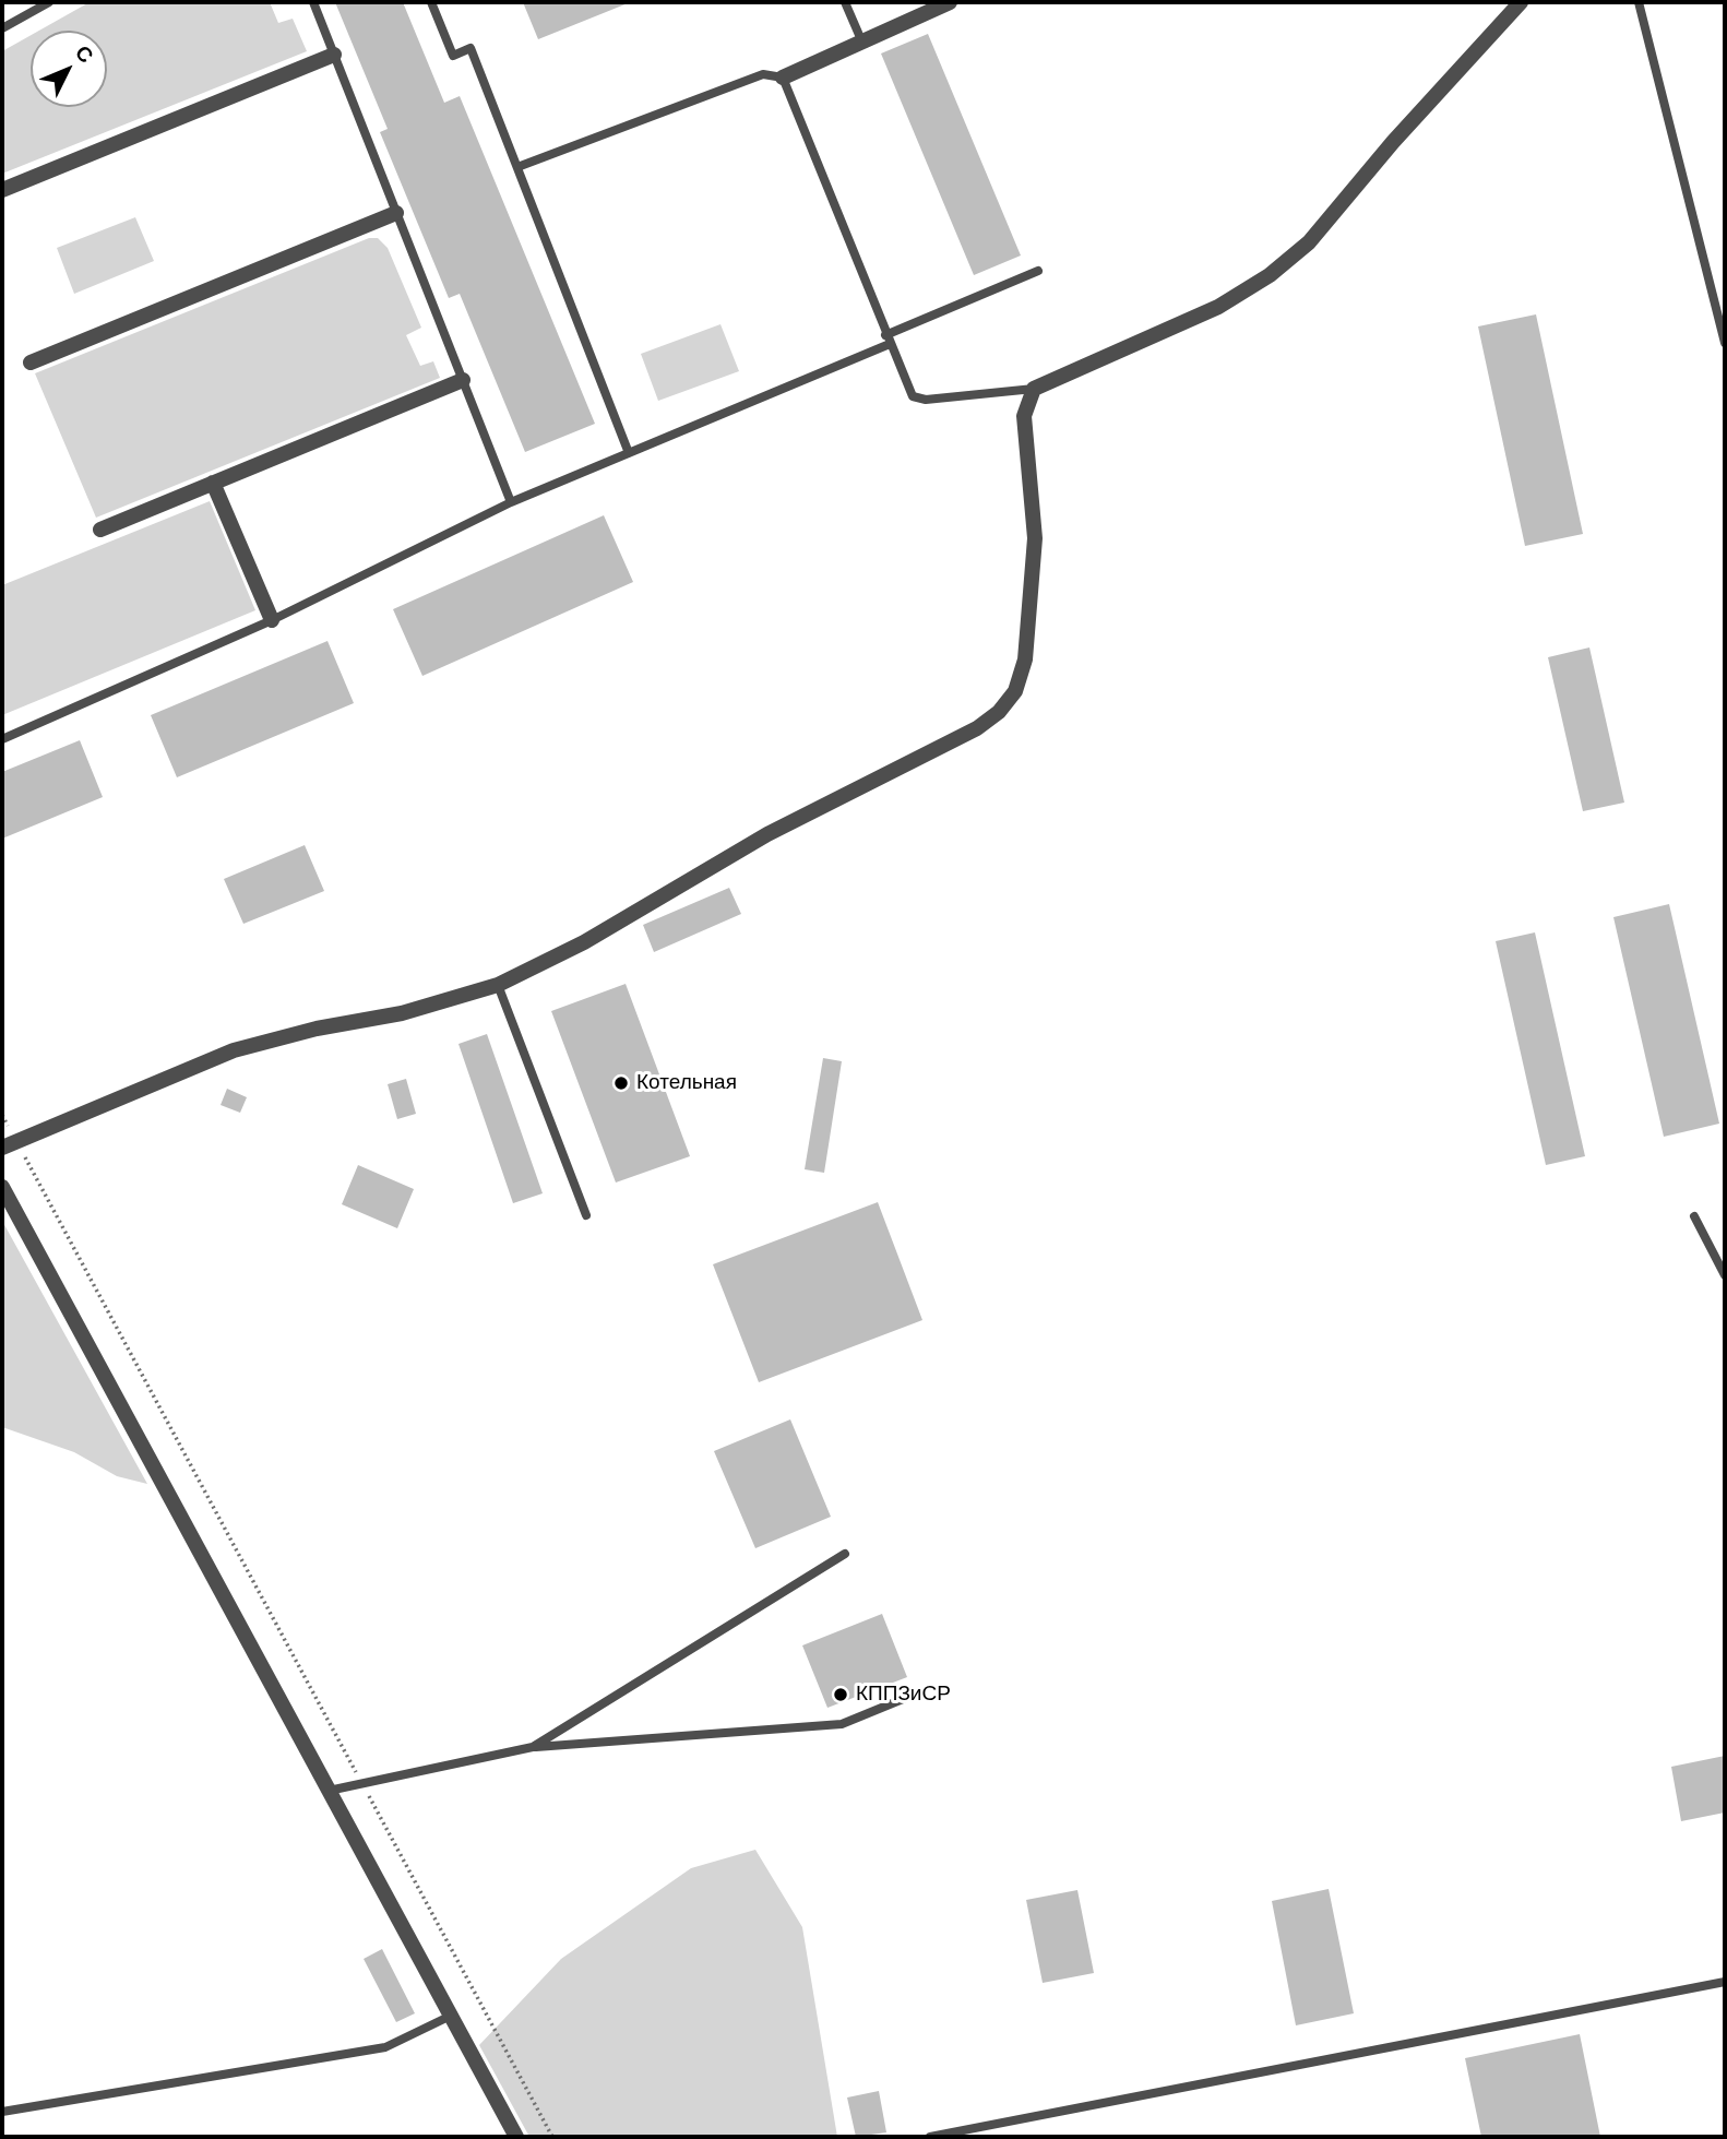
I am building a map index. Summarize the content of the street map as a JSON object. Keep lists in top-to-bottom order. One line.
{"places":["Котельная","КППЗиСР"],"north":"top right"}
